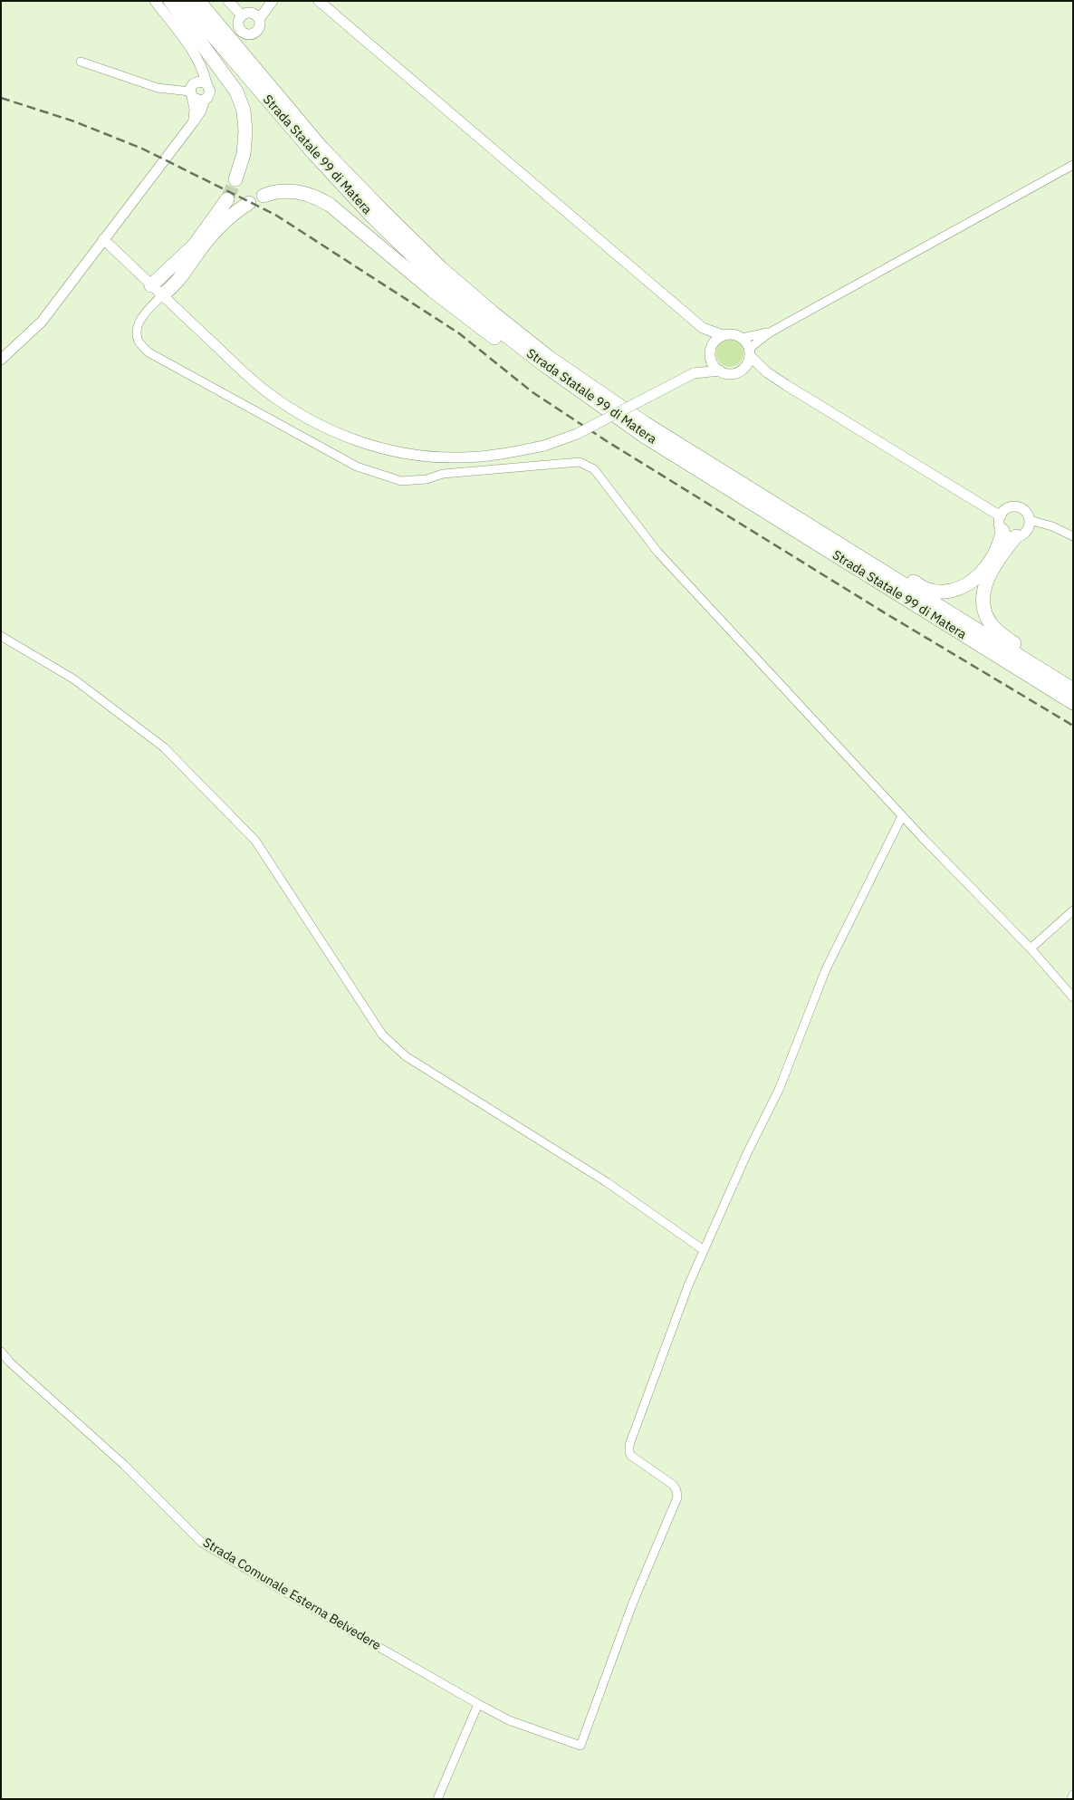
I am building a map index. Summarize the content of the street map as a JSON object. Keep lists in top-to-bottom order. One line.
{"streets":{"highway":["Strada Statale 99 di Matera"],"street":["Strada Comunale Esterna Belvedere"]}}
